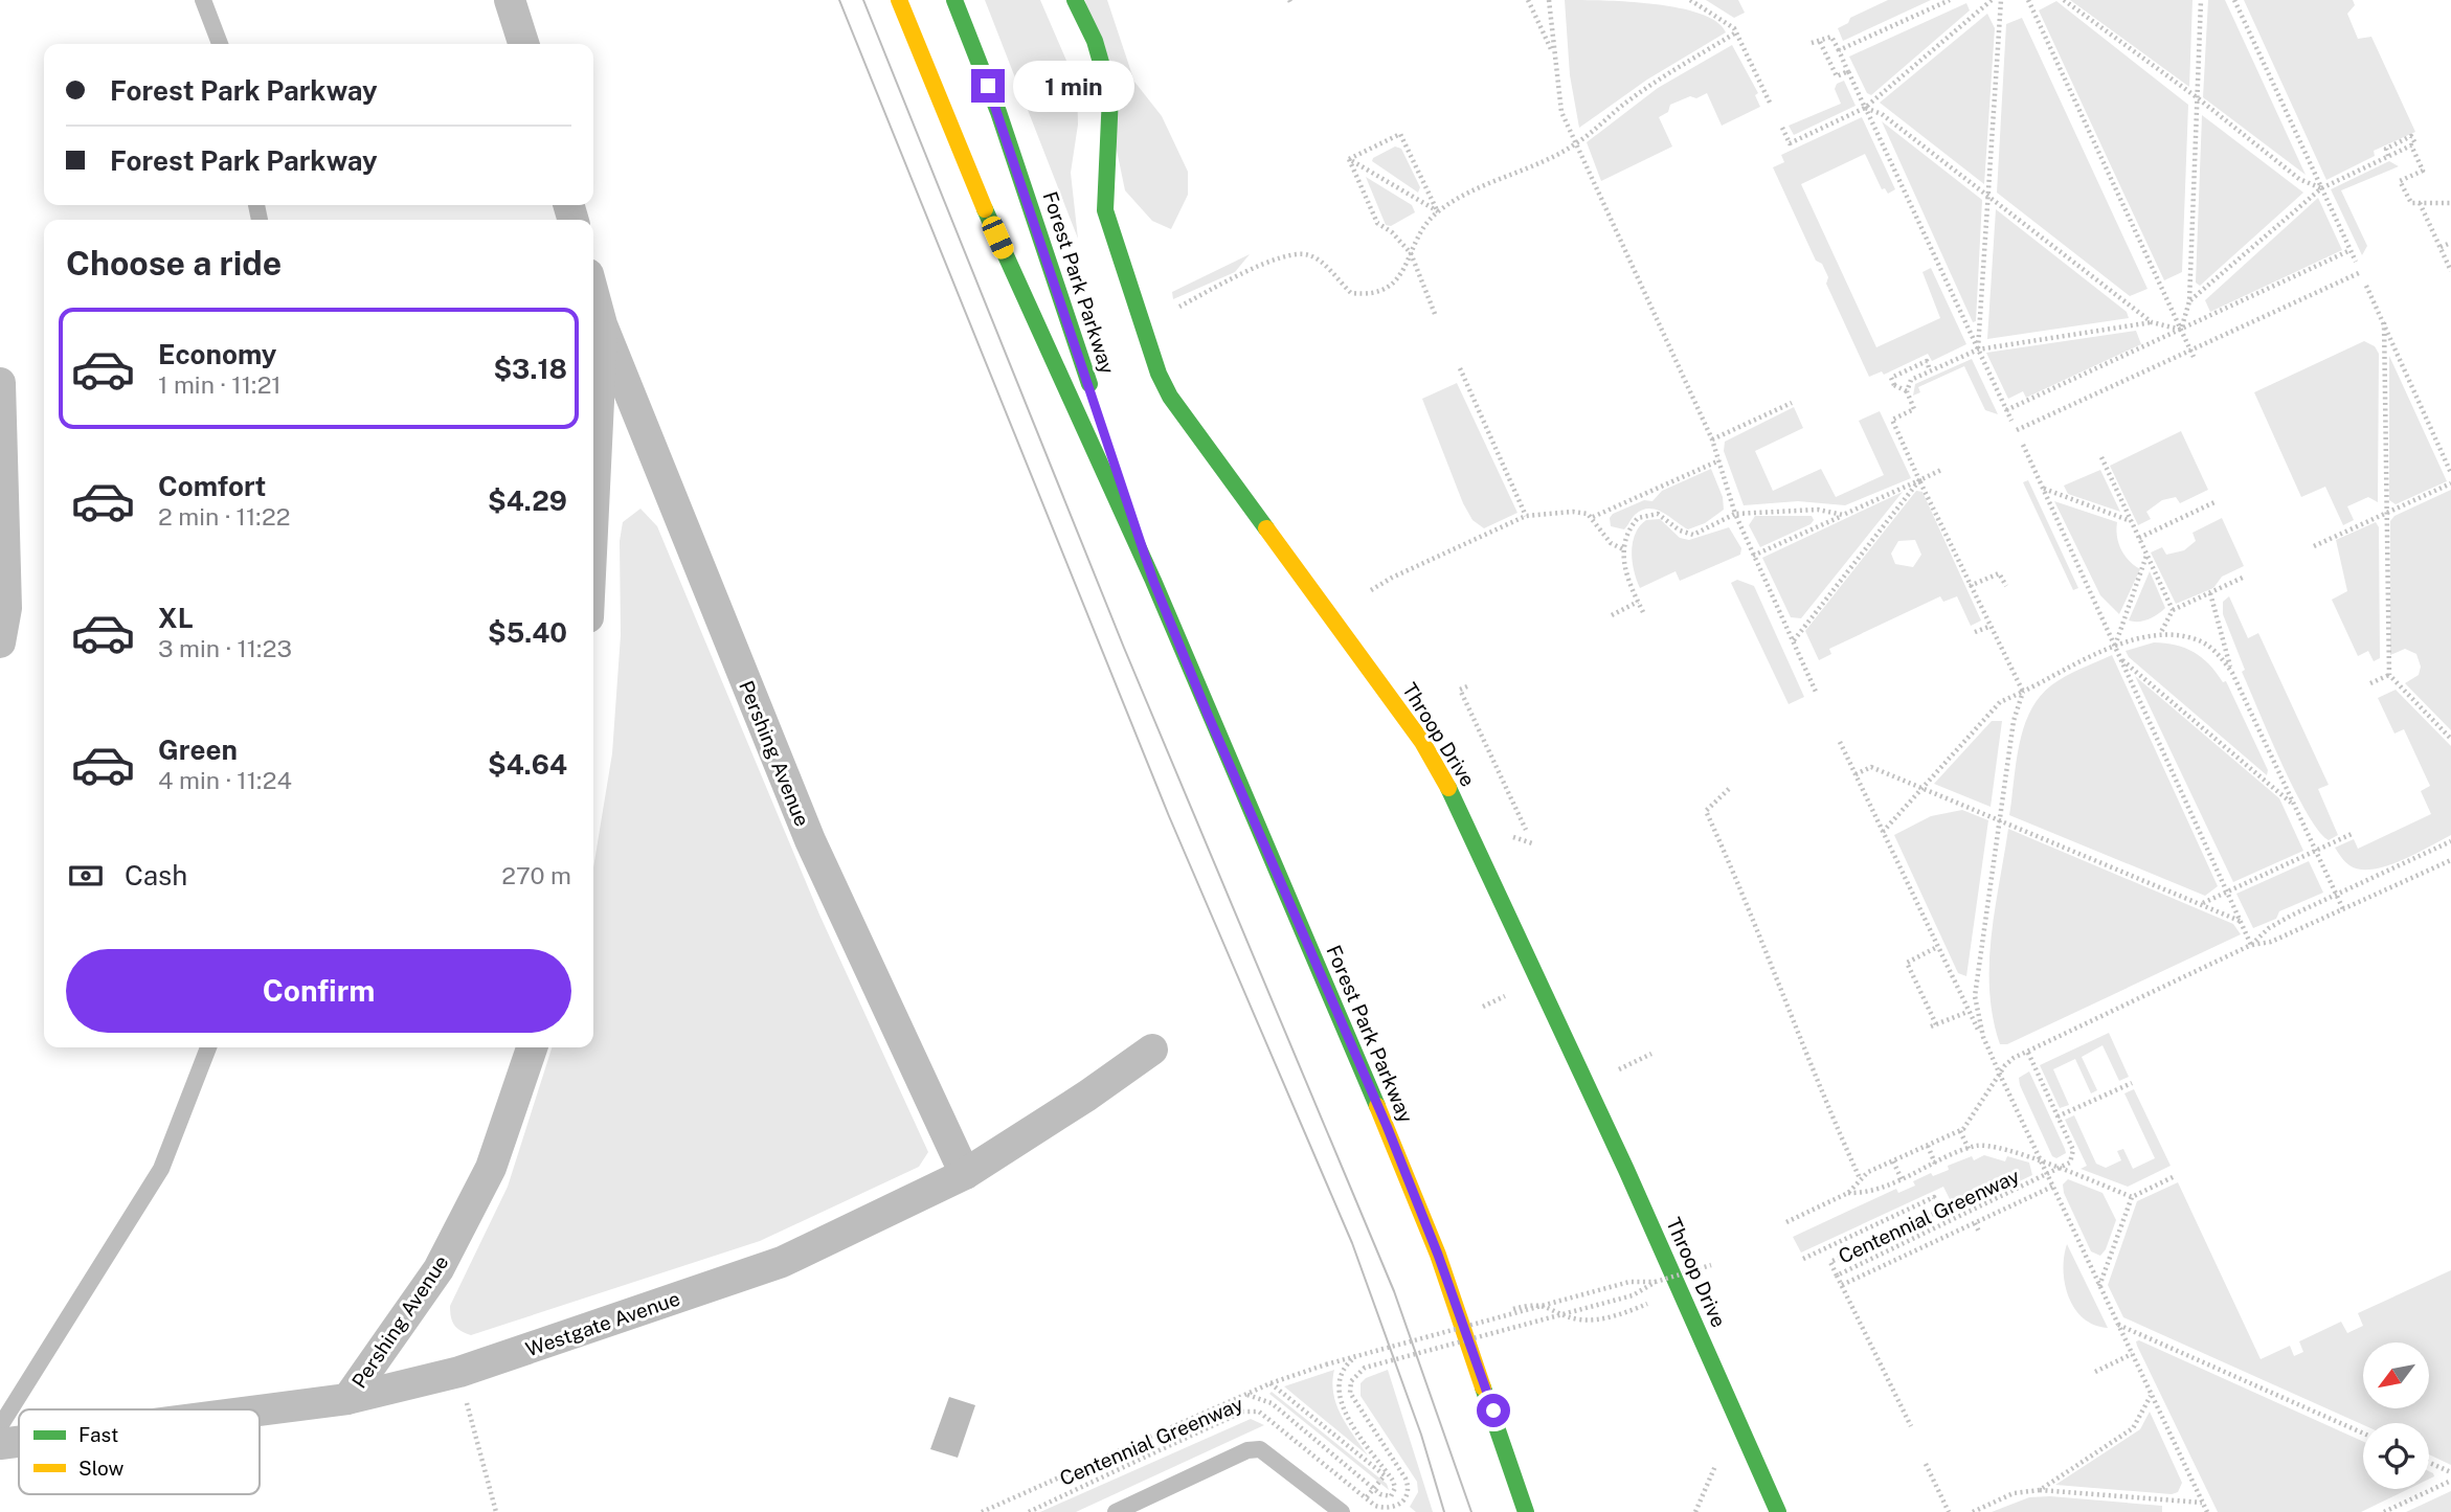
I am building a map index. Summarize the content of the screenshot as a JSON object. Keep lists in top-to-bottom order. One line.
{"streets":{"main road":["Forest Park Parkway","Throop Drive"],"street":["Pershing Avenue","Westgate Avenue"],"path":["Centennial Greenway"]},"crossings":[["Pershing Avenue","Westgate Avenue"]],"legend":["Fast","Slow"],"north":"bottom left","page":{"banner":["Forest Park Parkway","Forest Park Parkway"],"bubble":"1 min","heading":"Choose a ride","list":[{"name":"Economy","note":"1 min · 11:21","value":"$3.18"},{"name":"Comfort","note":"2 min · 11:22","value":"$4.29"},{"name":"XL","note":"3 min · 11:23","value":"$5.40"},{"name":"Green","note":"4 min · 11:24","value":"$4.64"}],"pay":["Cash","270 m"],"buttons":"Confirm"}}
